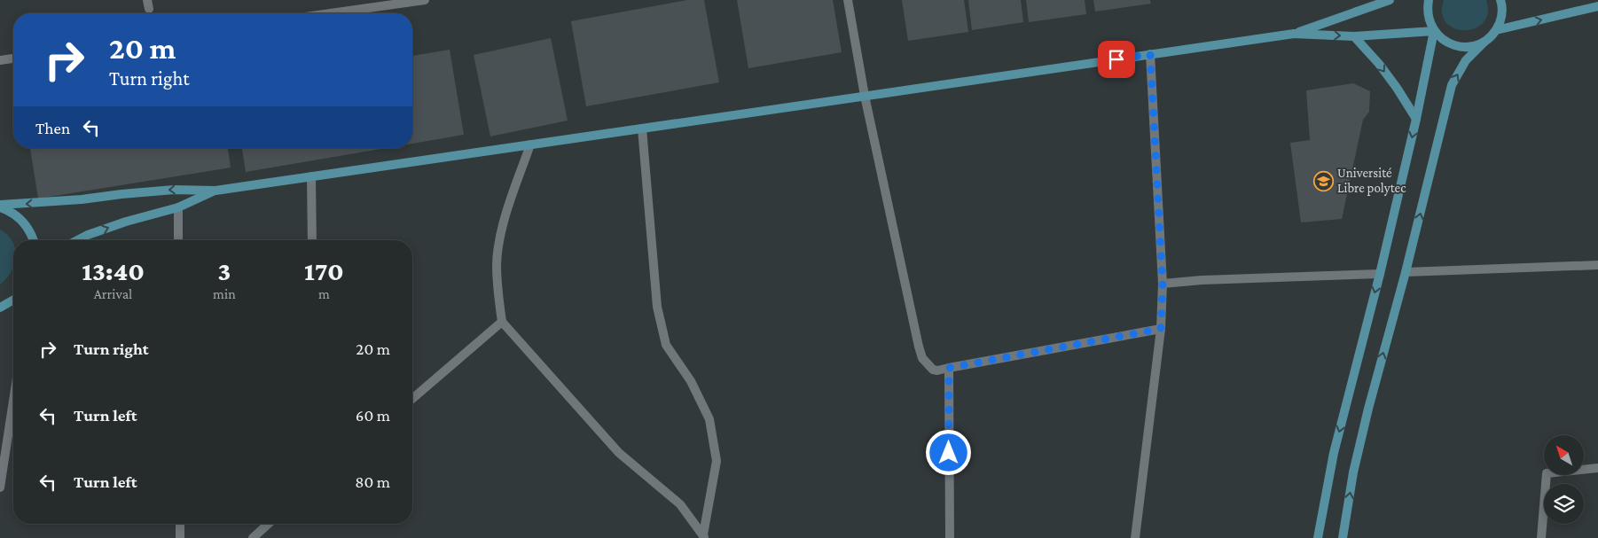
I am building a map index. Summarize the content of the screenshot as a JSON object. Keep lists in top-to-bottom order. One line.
{"places":{"school or university":["Université Libre polytec"]},"north":"top left","page":{"turn":["20 m","Turn right"],"then":"Then","eta":["13:40","Arrival","3","min","170","m"],"list":[{"name":"Turn right","value":"20 m"},{"name":"Turn left","value":"60 m"},{"name":"Turn left","value":"80 m"}]}}
